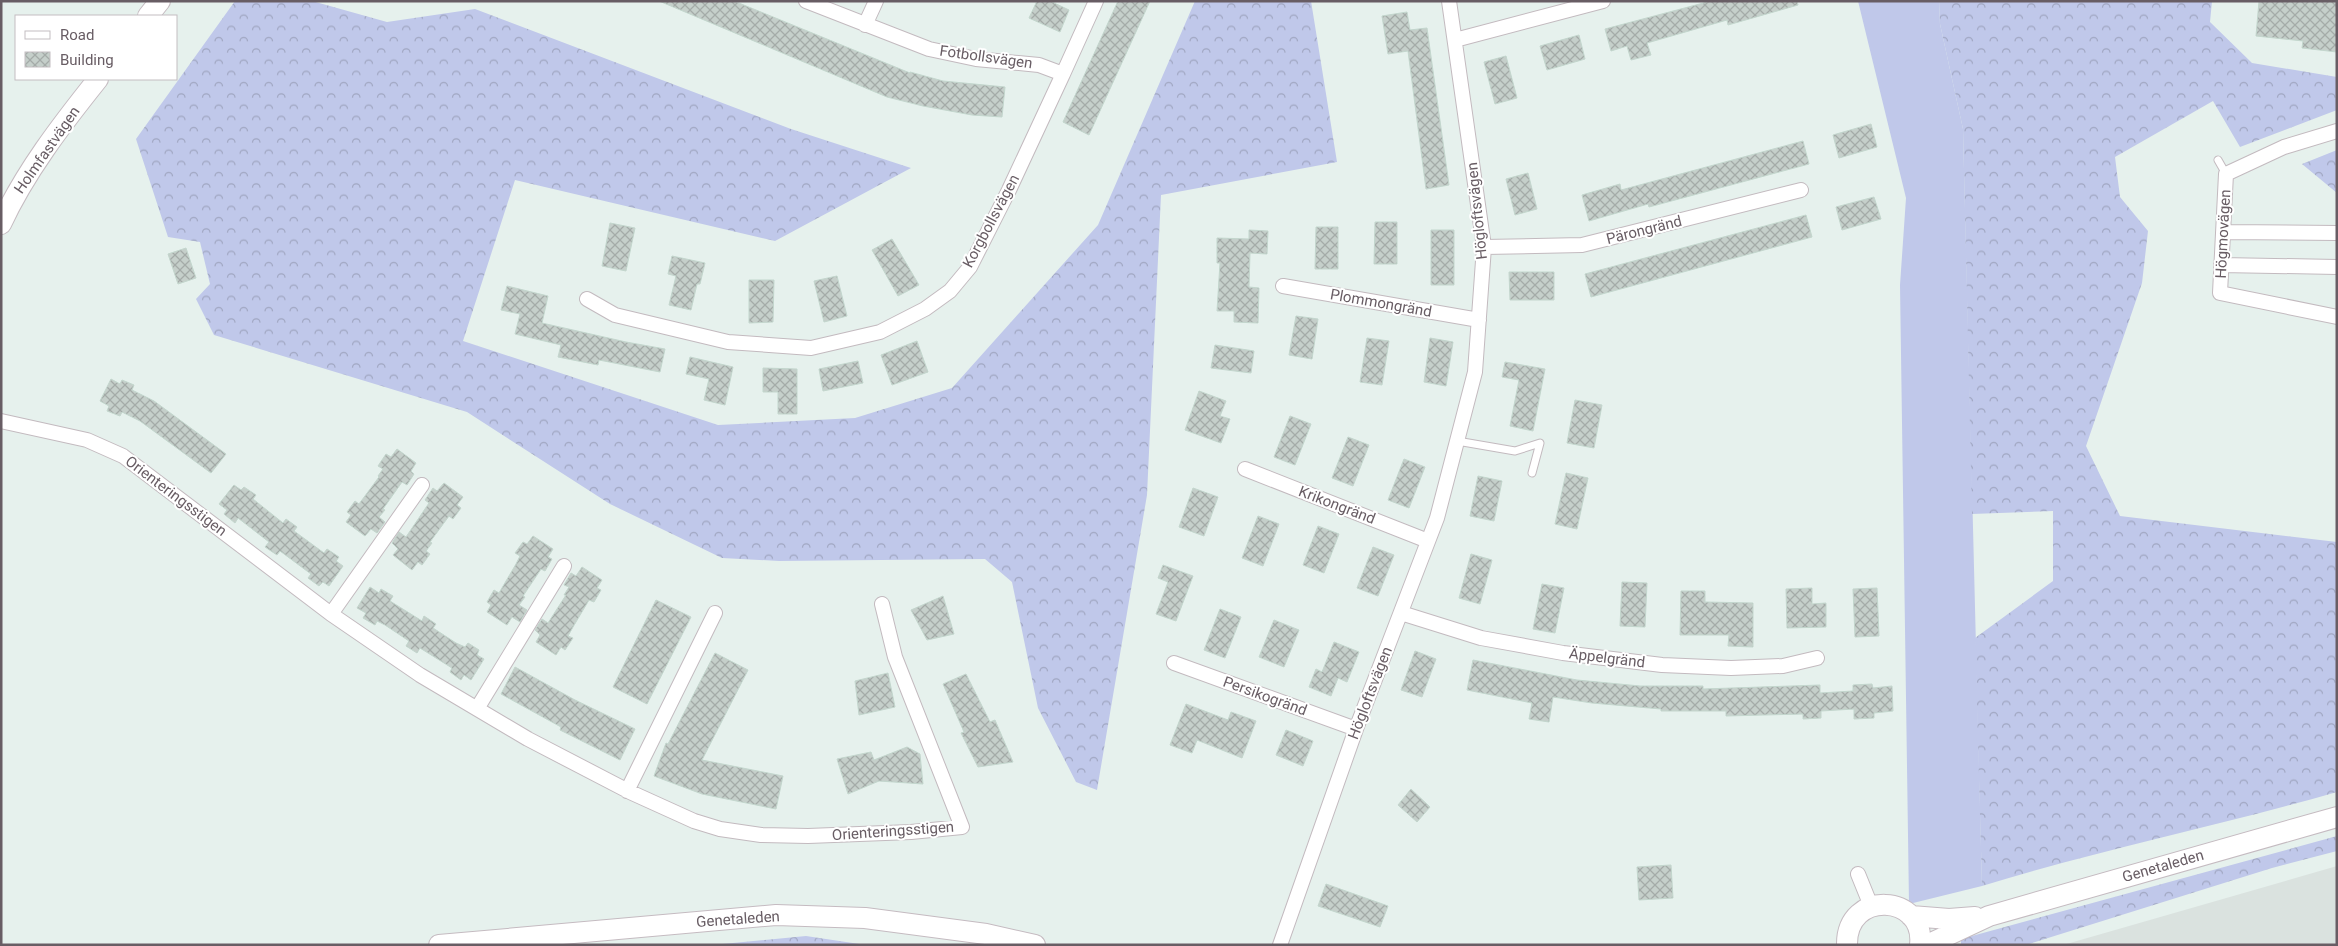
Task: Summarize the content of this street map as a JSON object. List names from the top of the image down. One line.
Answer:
{"streets":{"main road":["Holmfastvägen","Genetaleden"],"street":["Fotbollsvägen","Högloftsvägen","Korgbollsvägen","Pärongränd","Högmovägen","Plommongränd","Orienteringsstigen","Krikongränd","Äppelgränd","Persikogränd"]},"crossings":[["Fotbollsvägen","Korgbollsvägen"],["Högloftsvägen","Pärongränd"],["Högloftsvägen","Plommongränd"],["Högloftsvägen","Krikongränd"],["Högloftsvägen","Äppelgränd"],["Högloftsvägen","Persikogränd"]],"legend":["Road","Building"]}
